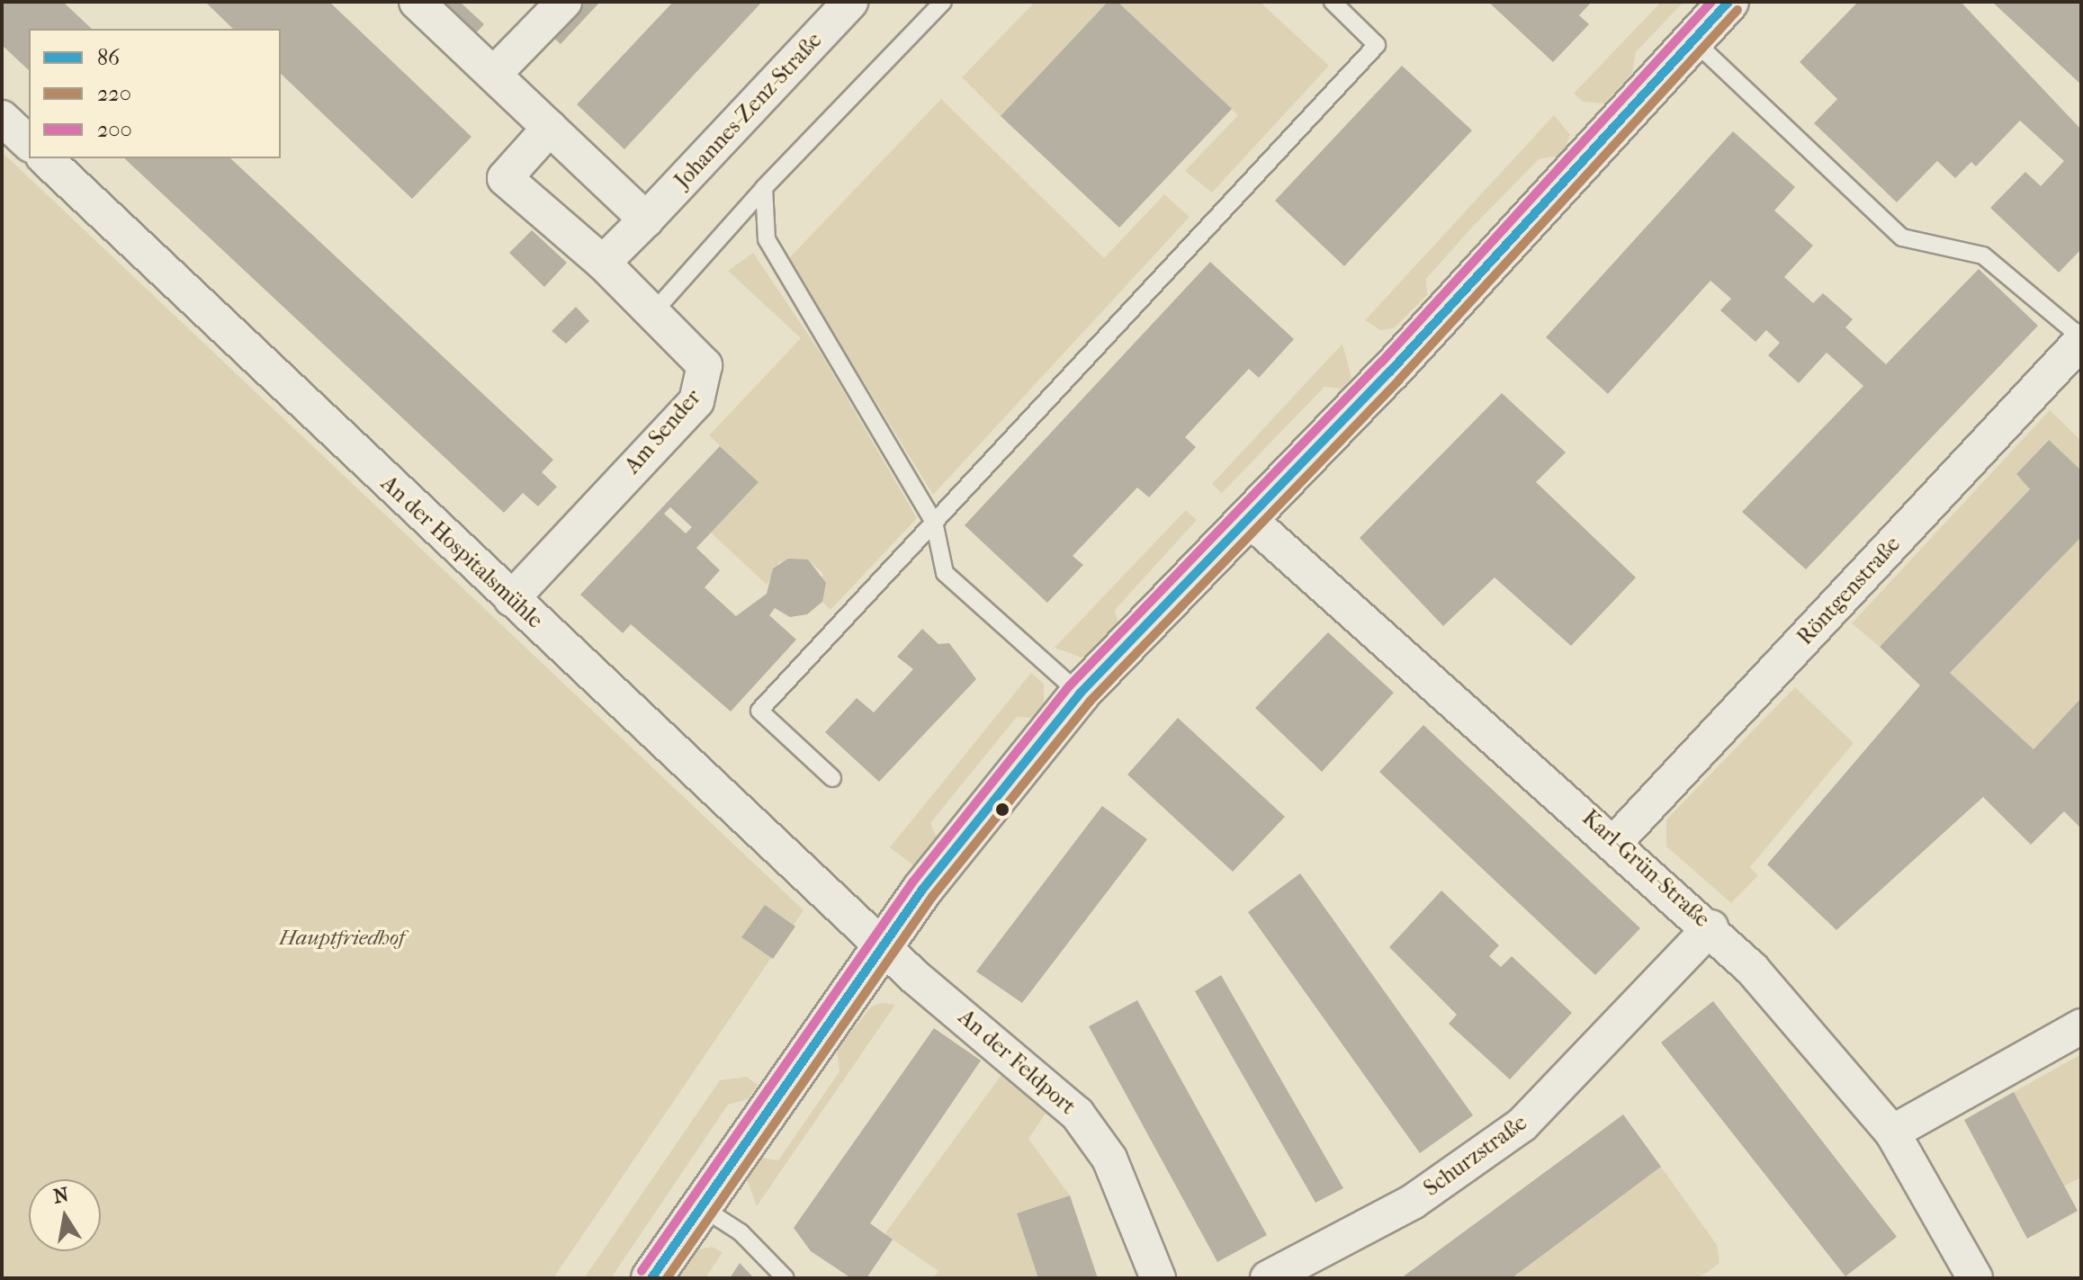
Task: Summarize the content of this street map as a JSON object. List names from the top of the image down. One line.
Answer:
{"streets":{"street":["Johannes-Zenz-Straße","Am Sender","An der Hospitalsmühle","Röntgenstraße","Karl-Grün-Straße","An der Feldport","Schurzstraße"]},"crossings":[["Am Sender","An der Hospitalsmühle"],["An der Hospitalsmühle","An der Feldport"],["Röntgenstraße","Karl-Grün-Straße"],["Karl-Grün-Straße","Schurzstraße"]],"parks":["Hauptfriedhof"],"lines":["transit line 86","transit line 200","transit line 220"],"legend":["86","220","200"],"north":"top"}
